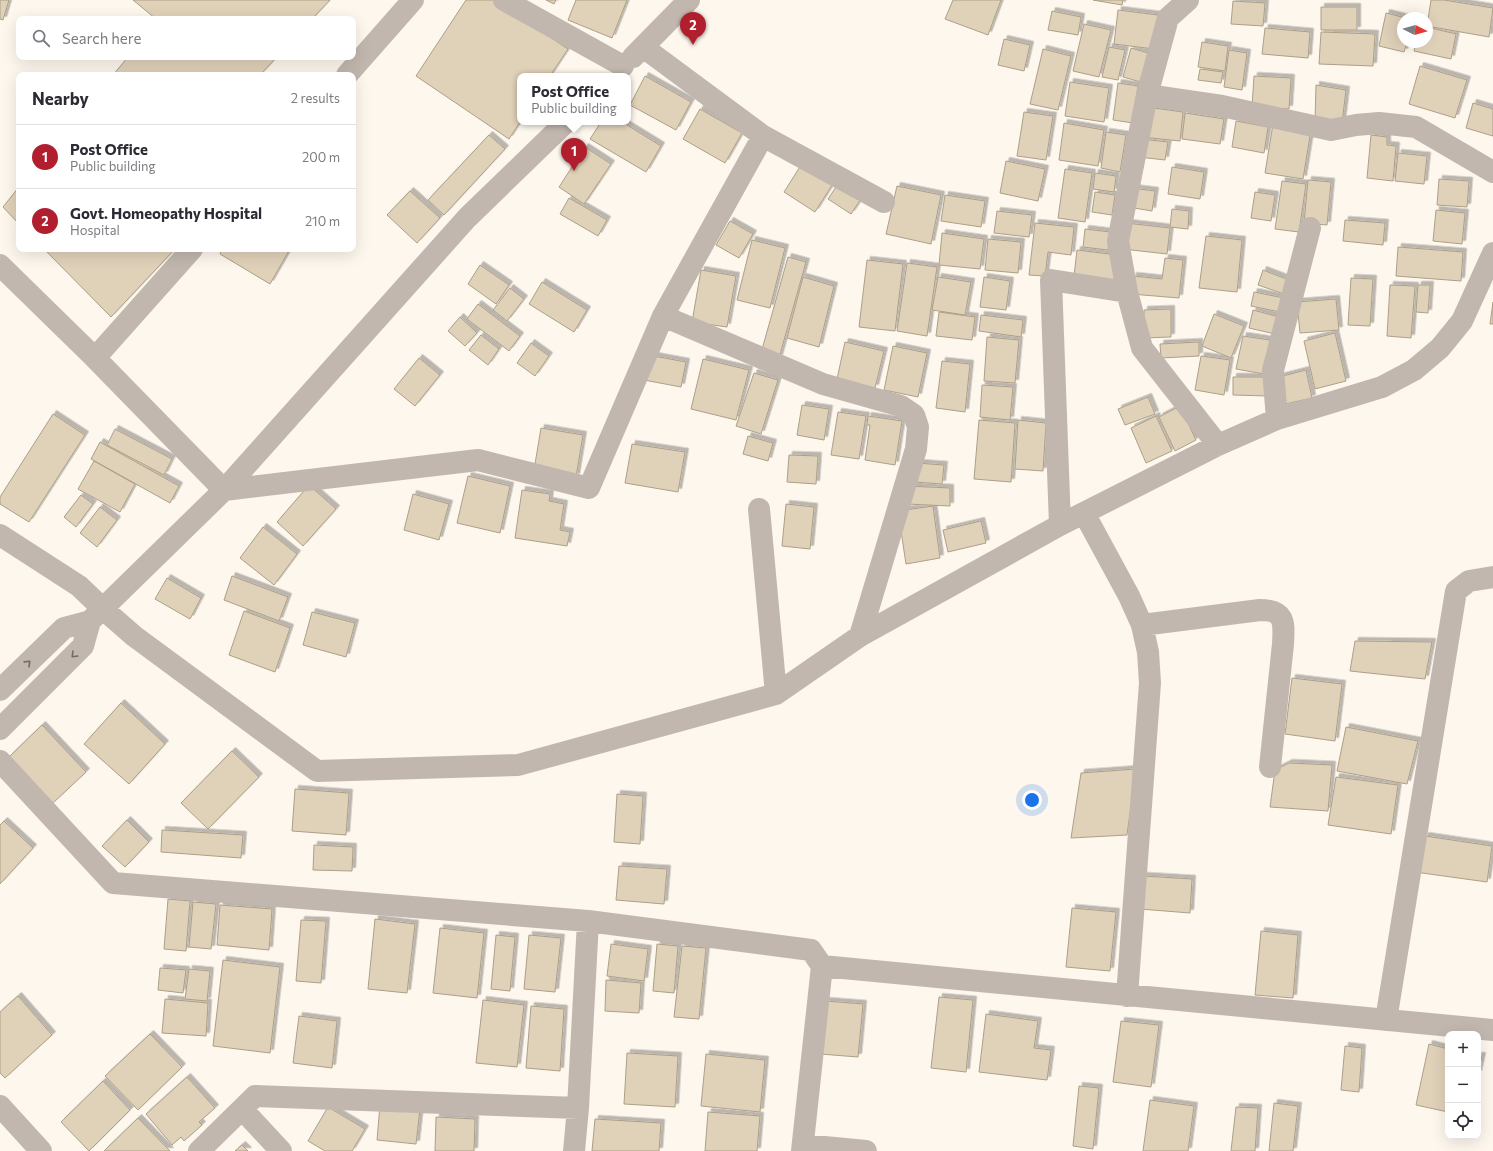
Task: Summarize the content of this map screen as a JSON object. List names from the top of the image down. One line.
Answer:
{"north":"right","page":{"pins":["2","1"],"search":"Search here","heading":["Nearby","2 results"],"popup":["Post Office","Public building"],"list":[{"mark":"1","name":"Post Office","note":"Public building","value":"200 m"},{"mark":"2","name":"Govt. Homeopathy Hospital","note":"Hospital","value":"210 m"}],"map_buttons":["+","−"]}}
